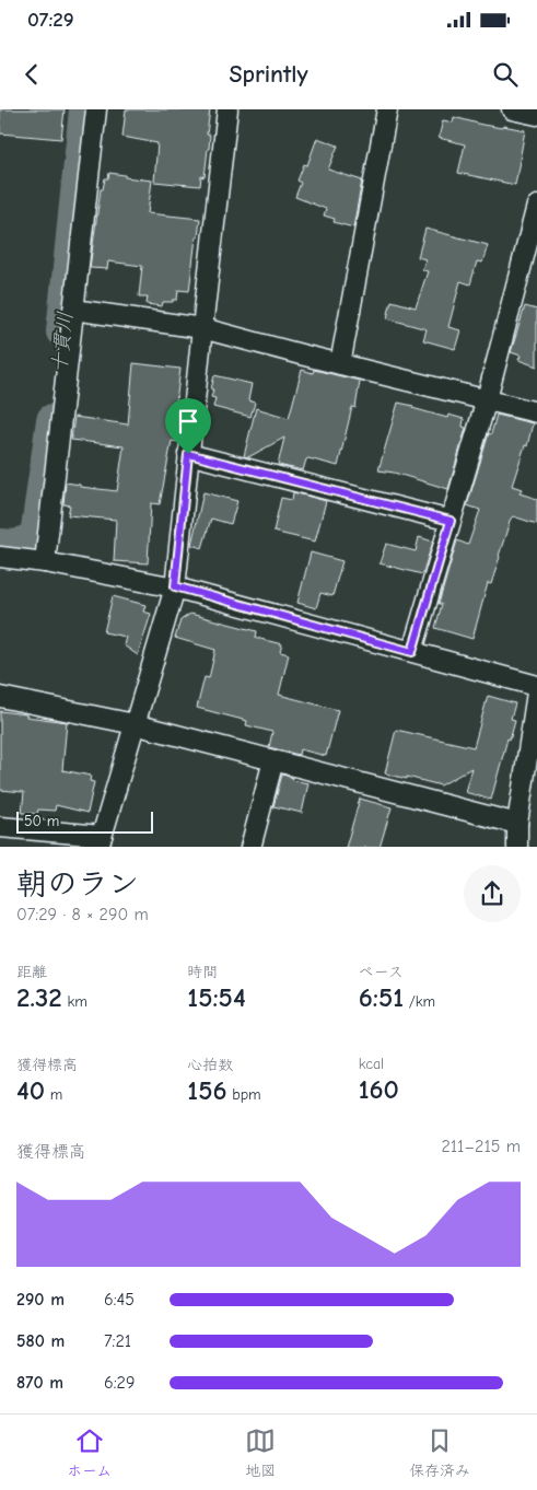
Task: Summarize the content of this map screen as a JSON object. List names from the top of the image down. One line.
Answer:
{"water":["十貫川"],"scale_bar":"50 m","page":{"status":"07:29","header":"Sprintly","scale":"50 m","heading":["朝のラン","07:29 · 8 × 290 m"],"stats":[["距離","2.32 km"],["時間","15:54"],["ペース","6:51 /km"],["獲得標高","40 m"],["心拍数","156 bpm"],["kcal","160"]],"chart":["獲得標高","211–215 m"],"list":[{"name":"290 m","note":"6:45"},{"name":"580 m","note":"7:21"},{"name":"870 m","note":"6:29"}],"tabs":["ホーム","地図","保存済み"]}}
